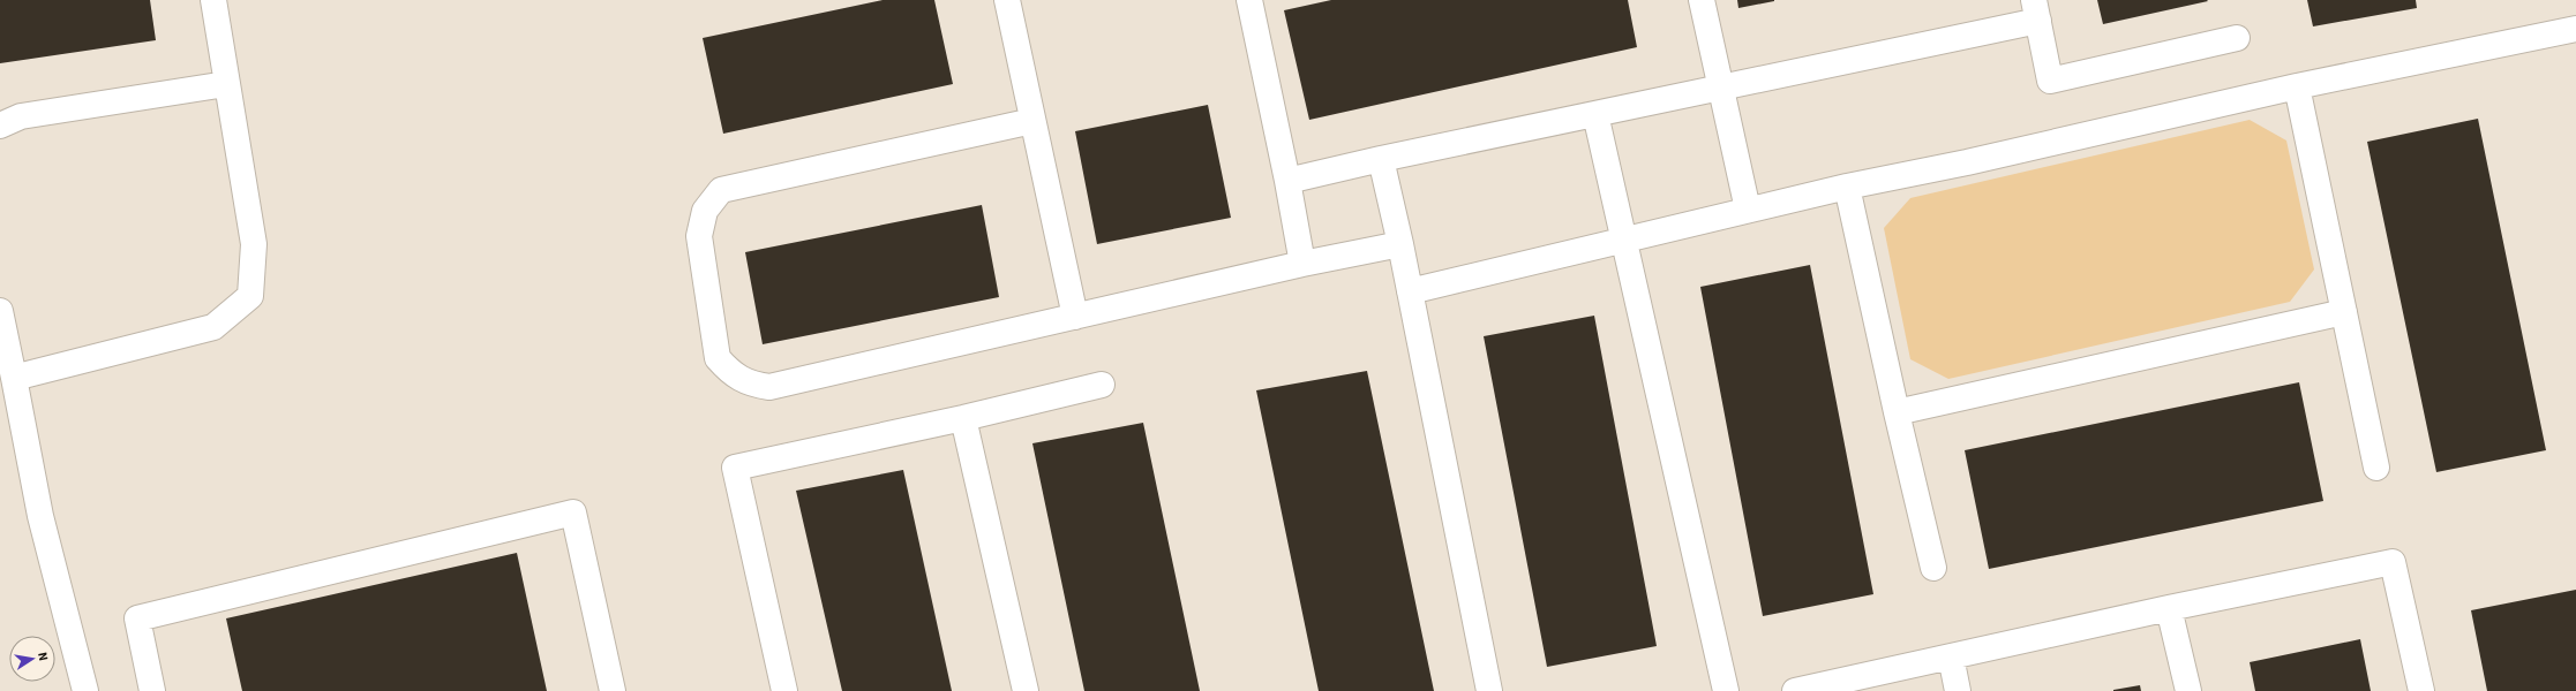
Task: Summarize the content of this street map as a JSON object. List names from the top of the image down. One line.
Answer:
{"north":"right"}
